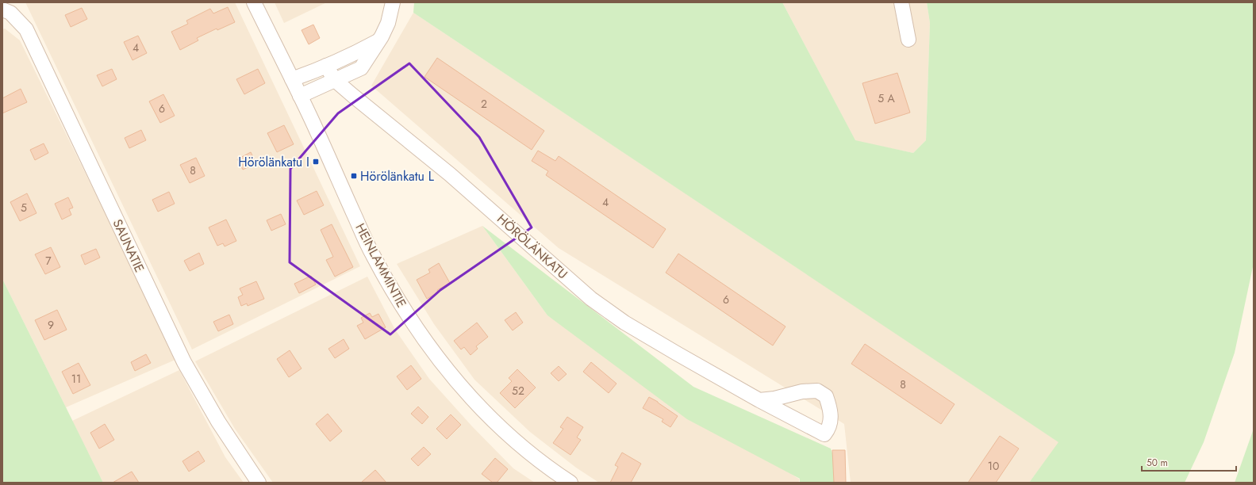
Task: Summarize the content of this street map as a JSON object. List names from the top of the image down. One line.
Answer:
{"streets":{"street":["SAUNATIE","HÖRÖLÄNKATU","HEINLAMMINTIE"]},"places":{"transit":["Hörölänkatu I","Hörölänkatu L"]},"house_numbers":["4","5 A","2","6","8","4","5","7","6","9","11","8","52","10"],"scale_bar":"50 m"}
